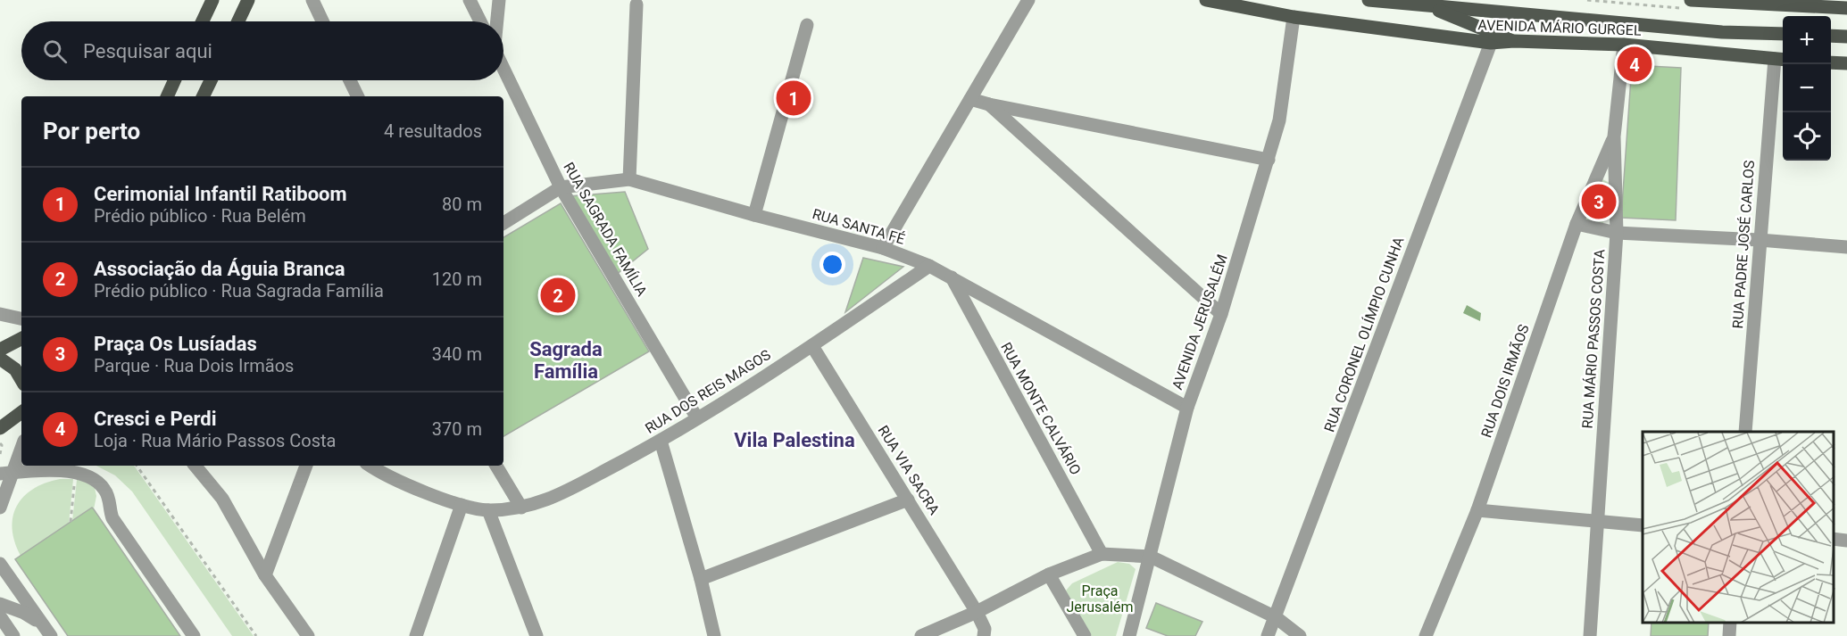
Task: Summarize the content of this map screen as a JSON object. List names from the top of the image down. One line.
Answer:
{"streets":{"main road":["AVENIDA MÁRIO GURGEL"],"street":["RUA SANTA FÉ","RUA SAGRADA FAMÍLIA","RUA PADRE JOSÉ CARLOS","AVENIDA JERUSALÉM","RUA CORONEL OLÍMPIO CUNHA","RUA MÁRIO PASSOS COSTA","RUA DOIS IRMÃOS","RUA DOS REIS MAGOS","RUA MONTE CALVÁRIO","RUA VIA SACRA"]},"crossings":[["AVENIDA MÁRIO GURGEL","RUA PADRE JOSÉ CARLOS"],["AVENIDA MÁRIO GURGEL","AVENIDA JERUSALÉM"],["AVENIDA MÁRIO GURGEL","RUA CORONEL OLÍMPIO CUNHA"],["AVENIDA MÁRIO GURGEL","RUA MÁRIO PASSOS COSTA"],["RUA SANTA FÉ","RUA SAGRADA FAMÍLIA"],["RUA SANTA FÉ","AVENIDA JERUSALÉM"],["RUA SANTA FÉ","RUA DOS REIS MAGOS"],["RUA SANTA FÉ","RUA MONTE CALVÁRIO"],["RUA SAGRADA FAMÍLIA","RUA DOS REIS MAGOS"],["RUA MÁRIO PASSOS COSTA","RUA DOIS IRMÃOS"],["RUA DOS REIS MAGOS","RUA VIA SACRA"]],"districts":["Sagrada Família","Vila Palestina"],"parks":["Praça Jerusalém"],"page":{"map_buttons":["+","−"],"search":"Pesquisar aqui","pins":["4","1","3","2"],"heading":["Por perto","4 resultados"],"list":[{"mark":"1","name":"Cerimonial Infantil Ratiboom","note":"Prédio público · Rua Belém","value":"80 m"},{"mark":"2","name":"Associação da Águia Branca","note":"Prédio público · Rua Sagrada Família","value":"120 m"},{"mark":"3","name":"Praça Os Lusíadas","note":"Parque · Rua Dois Irmãos","value":"340 m"},{"mark":"4","name":"Cresci e Perdi","note":"Loja · Rua Mário Passos Costa","value":"370 m"}]}}
